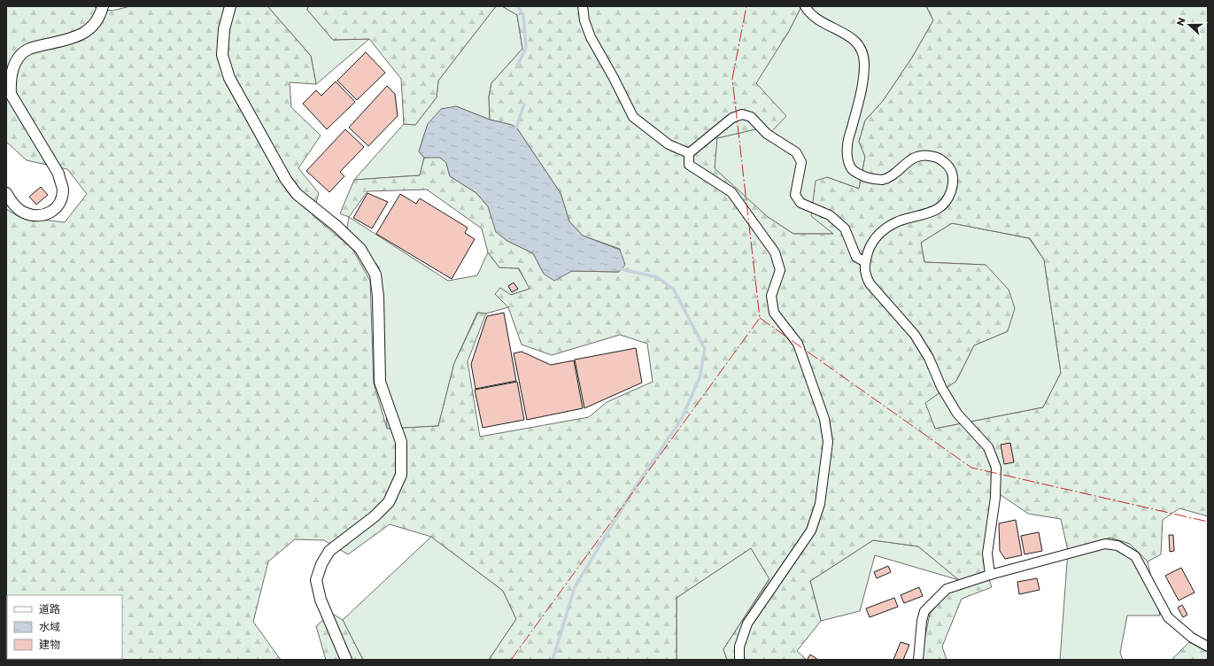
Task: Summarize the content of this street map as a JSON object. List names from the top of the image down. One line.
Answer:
{"legend":["道路","水域","建物"],"north":"left"}
